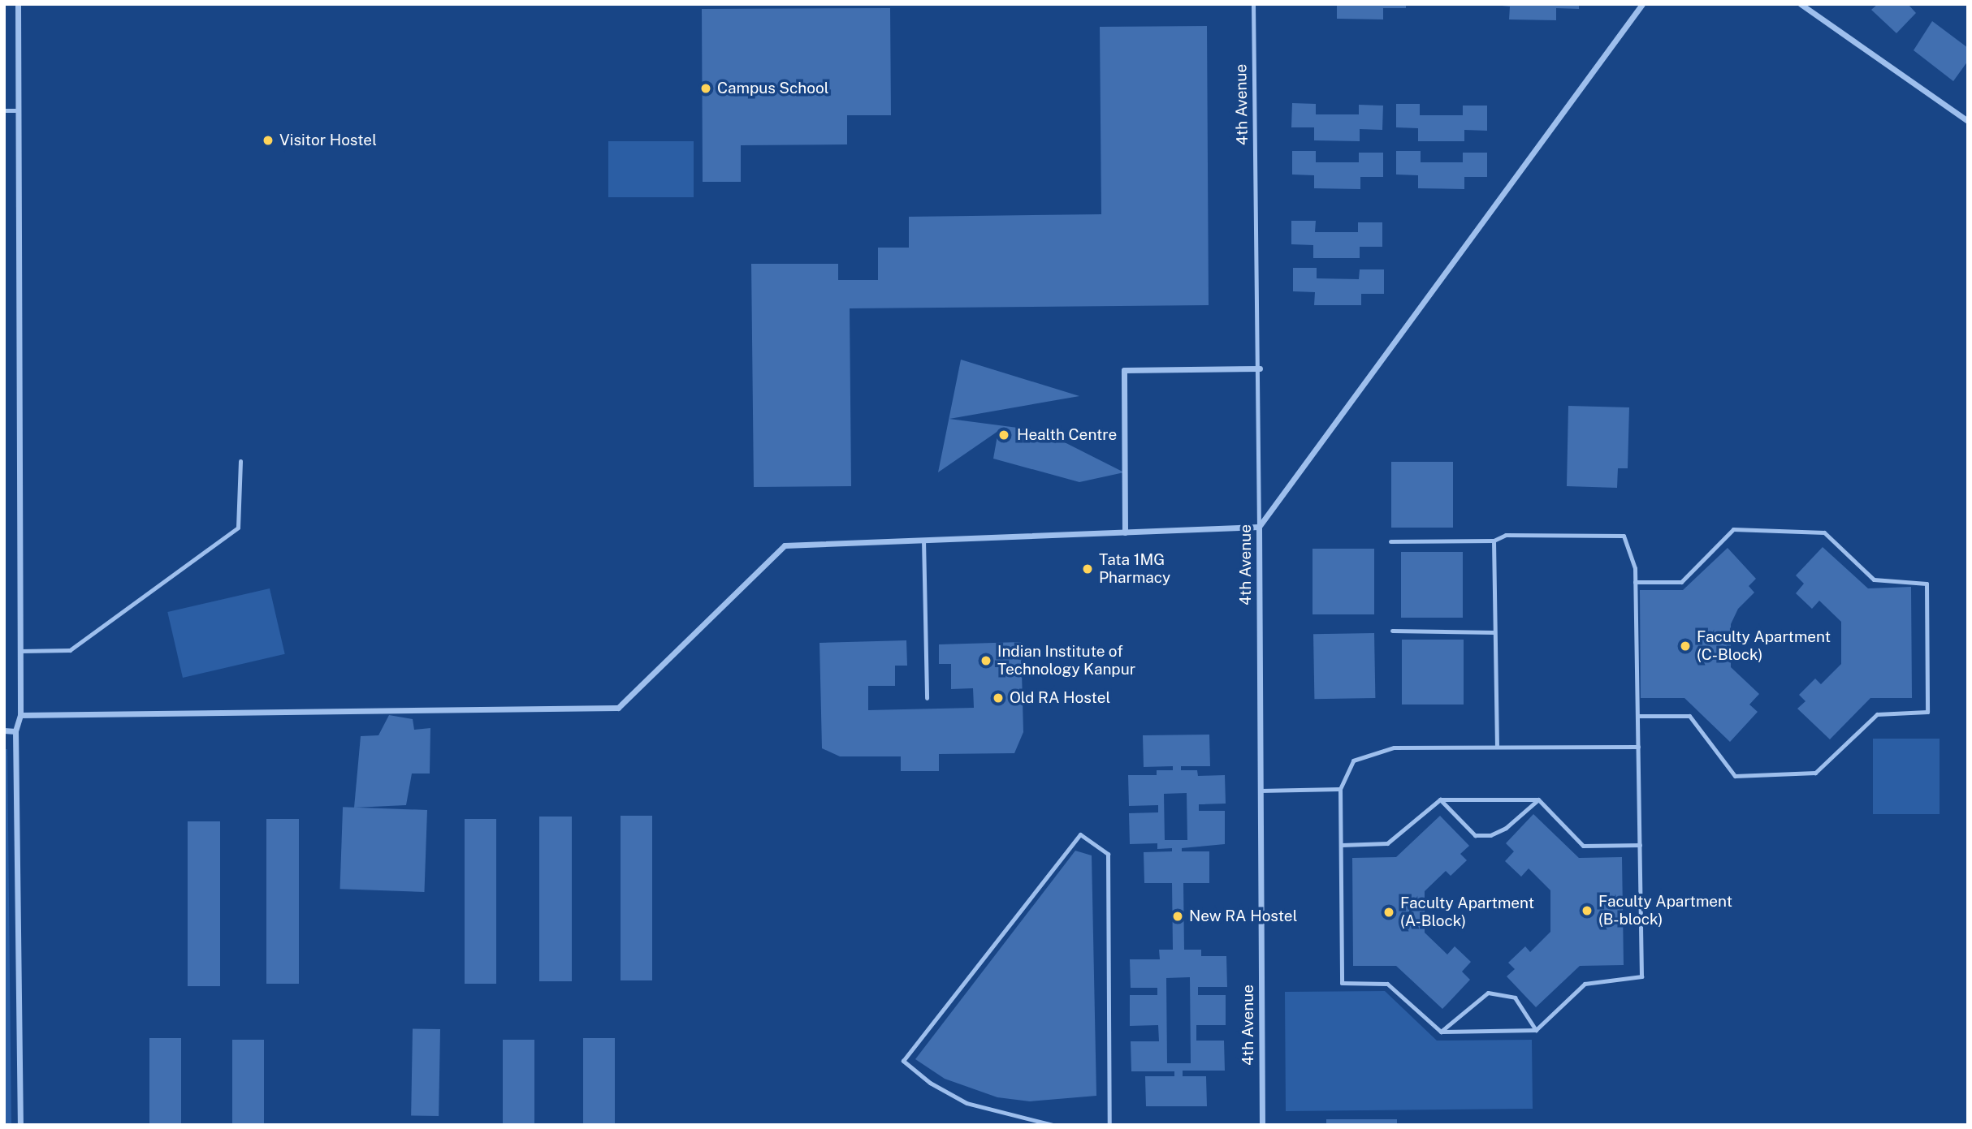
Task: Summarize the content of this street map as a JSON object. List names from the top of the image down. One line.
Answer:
{"streets":{"street":["4th Avenue"]},"places":["Campus School","Visitor Hostel","Health Centre","Tata 1MG Pharmacy","Faculty Apartment (C-Block)","Indian Institute of Technology Kanpur","Old RA Hostel","Faculty Apartment (B-block)","Faculty Apartment (A-Block)","New RA Hostel"]}
